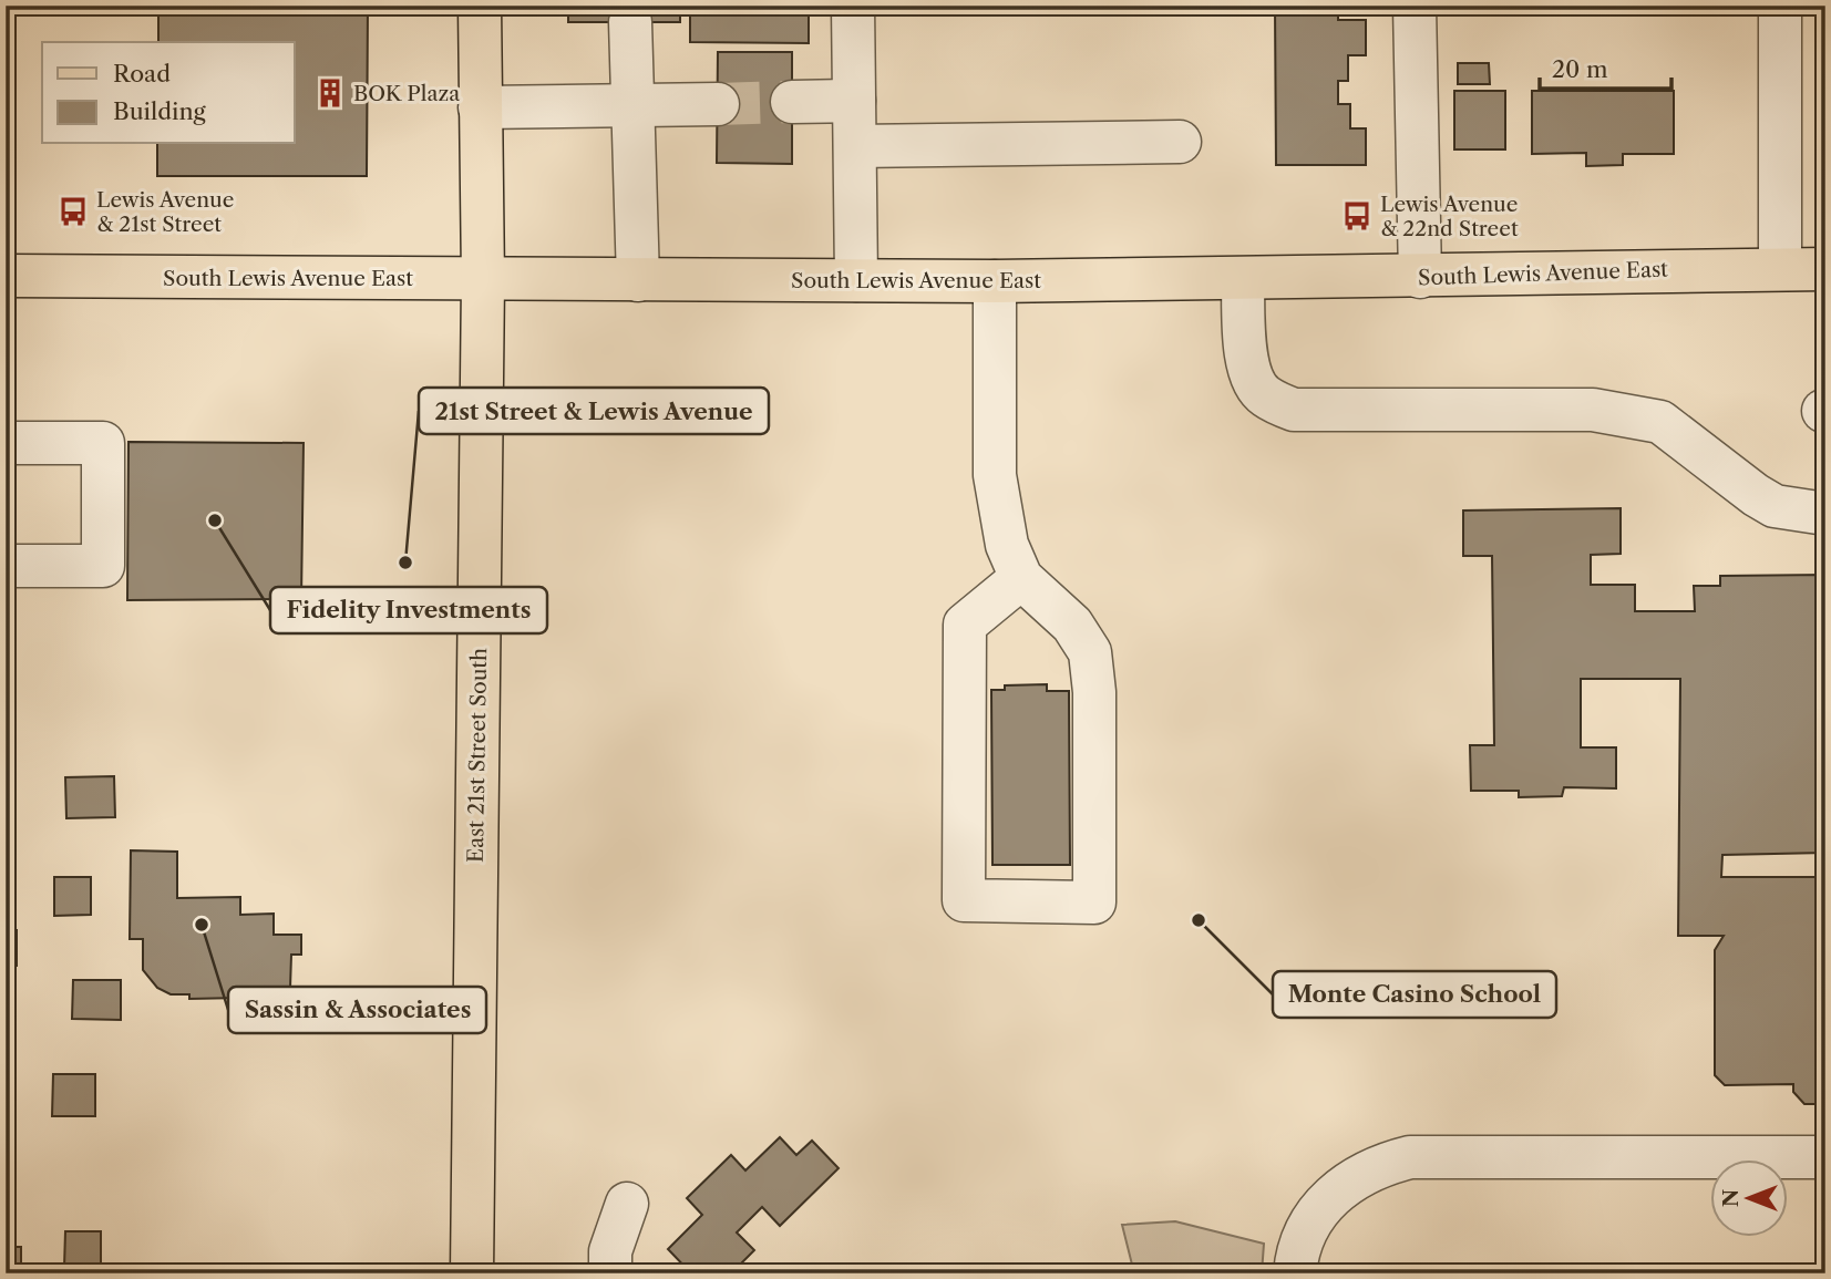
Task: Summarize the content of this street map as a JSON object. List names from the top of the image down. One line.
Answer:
{"streets":{"main road":["South Lewis Avenue East","East 21st Street South"]},"crossings":[["South Lewis Avenue East","East 21st Street South"]],"places":{"building":["BOK Plaza"],"bus stop":["Lewis Avenue & 21st Street","Lewis Avenue & 22nd Street"],"other":["Fidelity Investments","21st Street & Lewis Avenue","Monte Casino School","Sassin & Associates"]},"legend":["Road","Building"],"scale_bar":"20 m","north":"left"}
